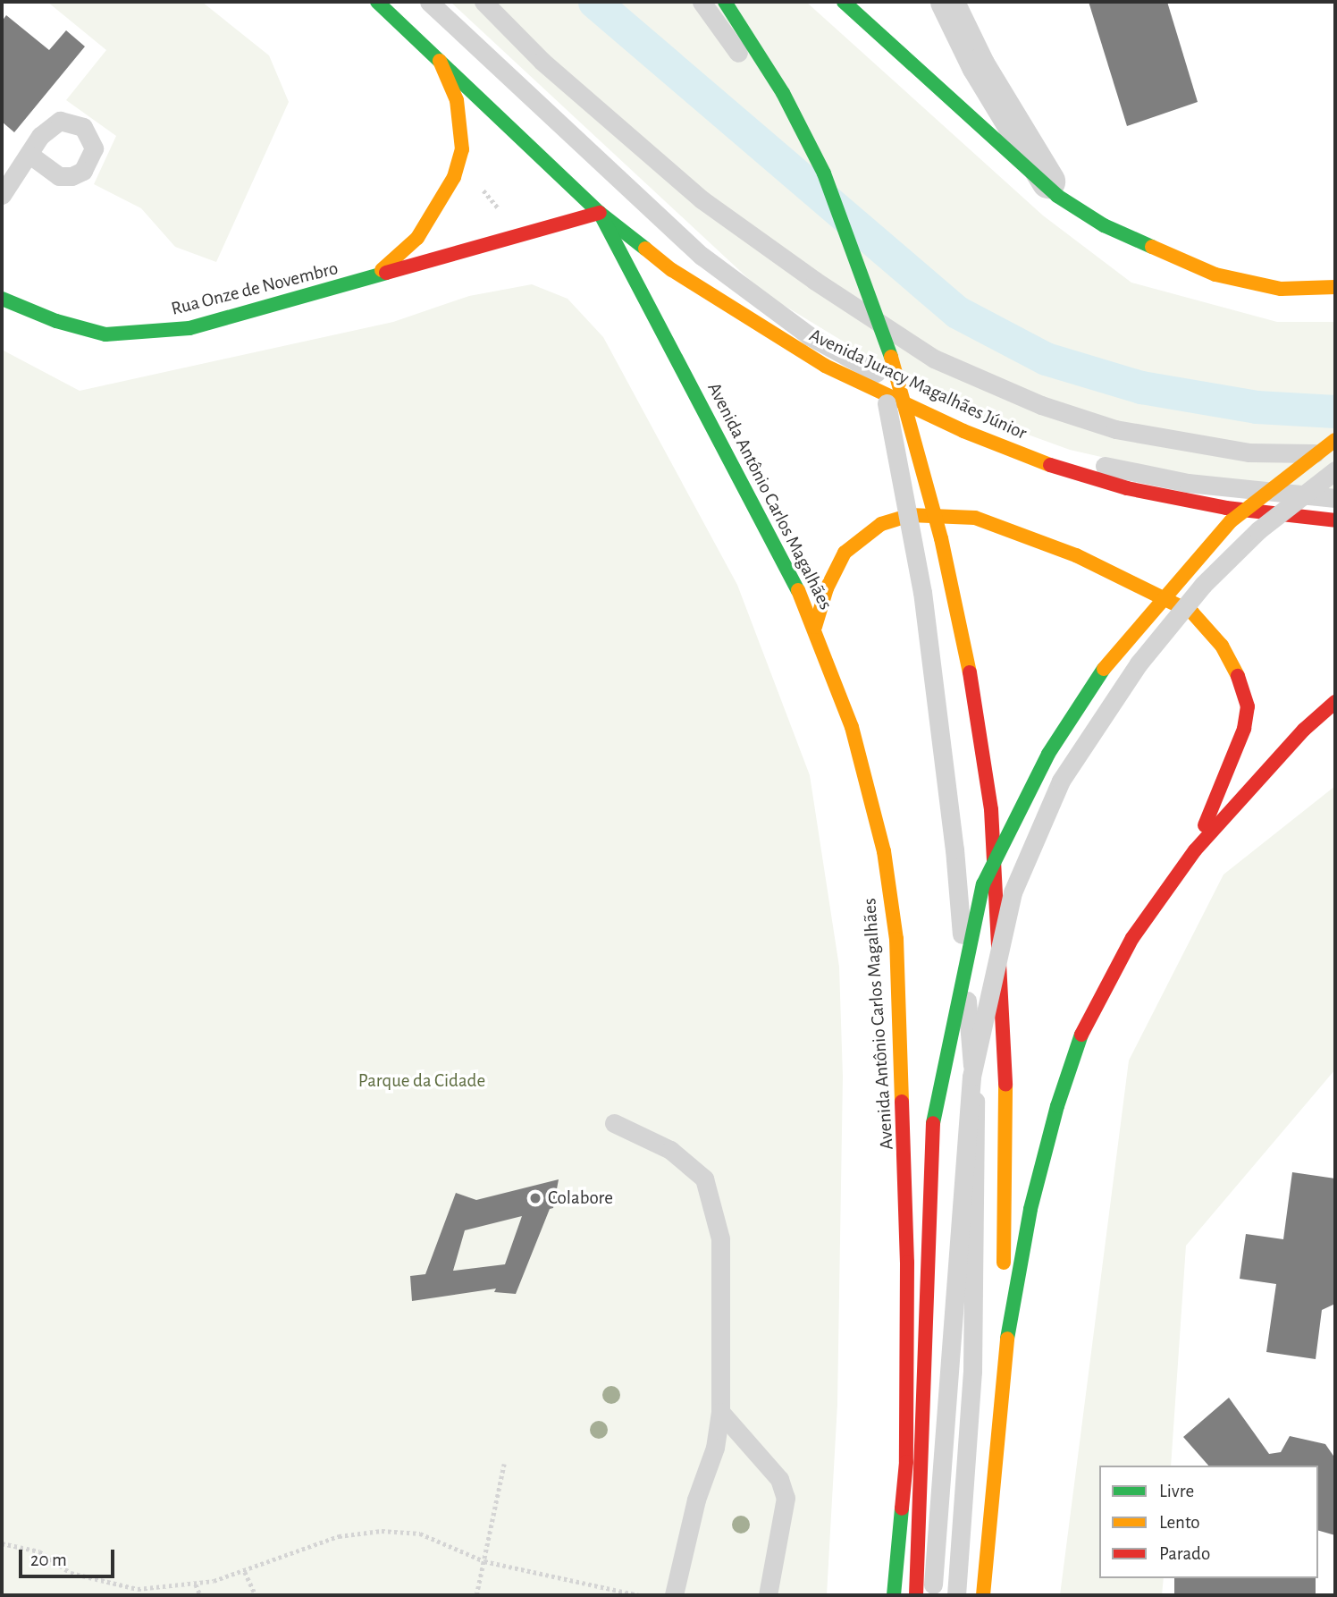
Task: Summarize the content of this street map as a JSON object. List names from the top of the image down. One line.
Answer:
{"streets":{"main road":["Rua Onze de Novembro","Avenida Juracy Magalhães Júnior","Avenida Antônio Carlos Magalhães"]},"crossings":[["Rua Onze de Novembro","Avenida Juracy Magalhães Júnior"],["Rua Onze de Novembro","Avenida Antônio Carlos Magalhães"],["Avenida Juracy Magalhães Júnior","Avenida Antônio Carlos Magalhães"]],"parks":["Parque da Cidade"],"places":["Colabore"],"legend":["Livre","Lento","Parado"],"scale_bar":"20 m"}
